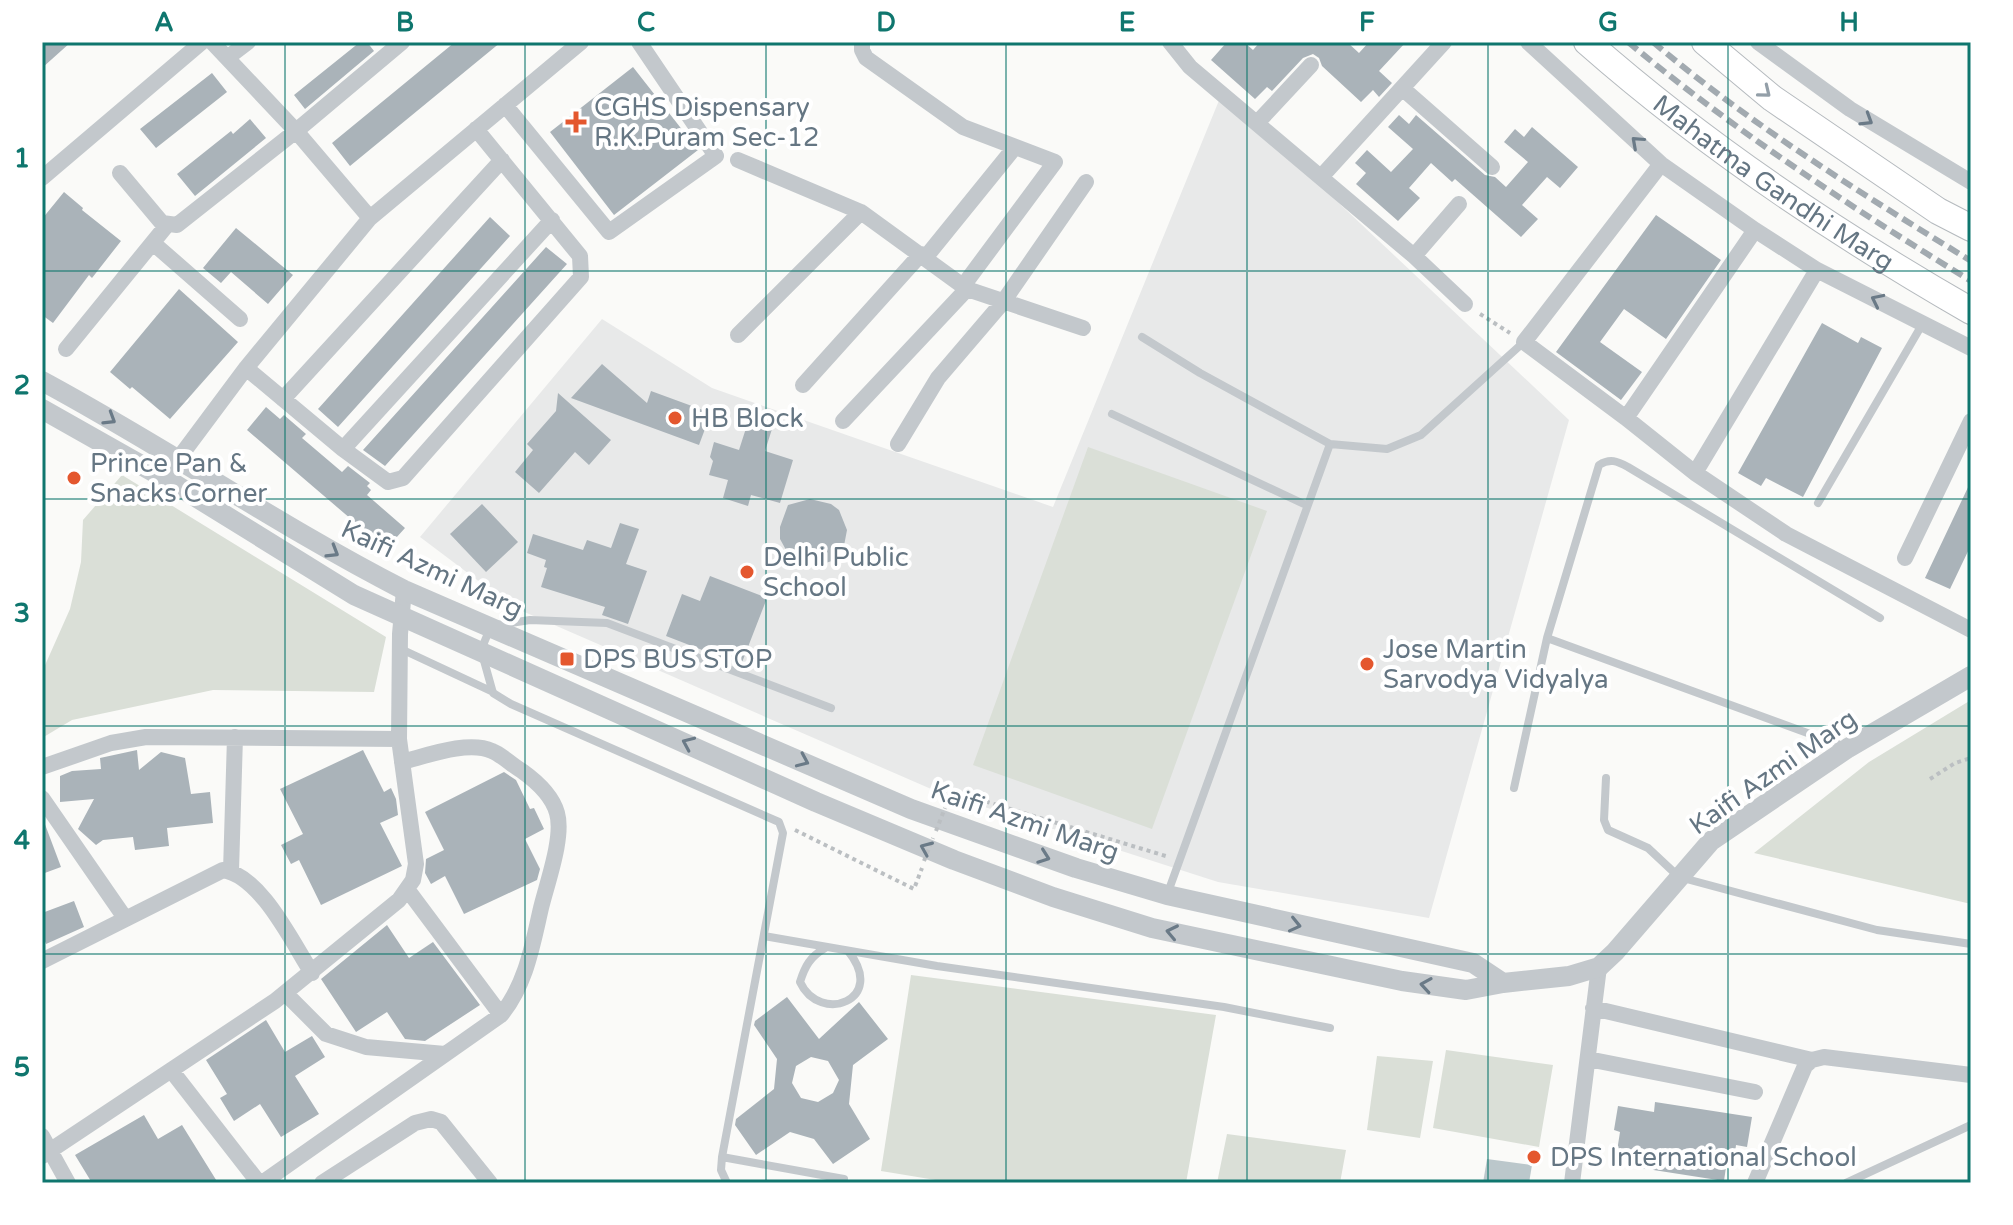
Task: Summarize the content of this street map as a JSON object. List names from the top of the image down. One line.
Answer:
{"streets":{"main road":["Mahatma Gandhi Marg"],"street":["Kaifi Azmi Marg"]},"places":{"health":["CGHS Dispensary R.K.Puram Sec-12"],"other":["HB Block","Prince Pan & Snacks Corner","Delhi Public School","Jose Martin Sarvodya Vidyalya","DPS International School"],"transit":["DPS BUS STOP"]},"grid":{"columns":["A","B","C","D","E","F","G","H"],"rows":["1","2","3","4","5"]}}
